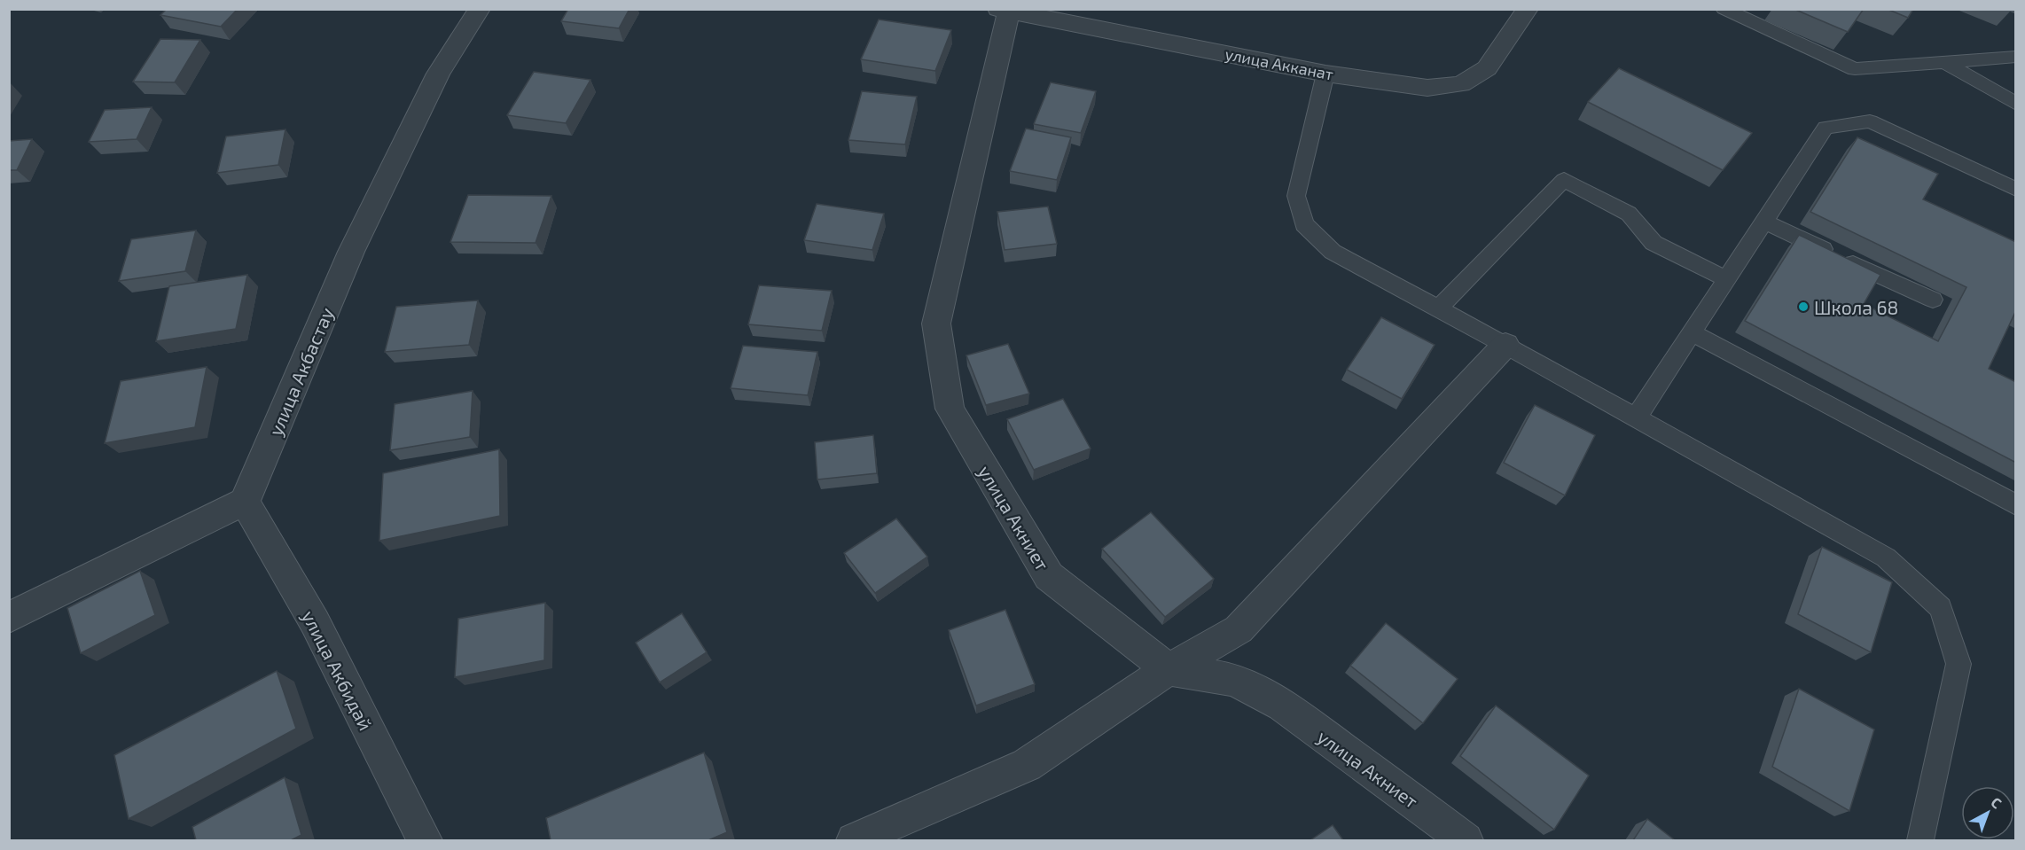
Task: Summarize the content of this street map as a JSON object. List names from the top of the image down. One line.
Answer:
{"streets":{"street":["улица Акканат","улица Акбастау","улица Акниет","улица Акбидай"]},"crossings":[["улица Акканат","улица Акниет"],["улица Акбастау","улица Акбидай"]],"places":["Школа 68"],"north":"top right"}
